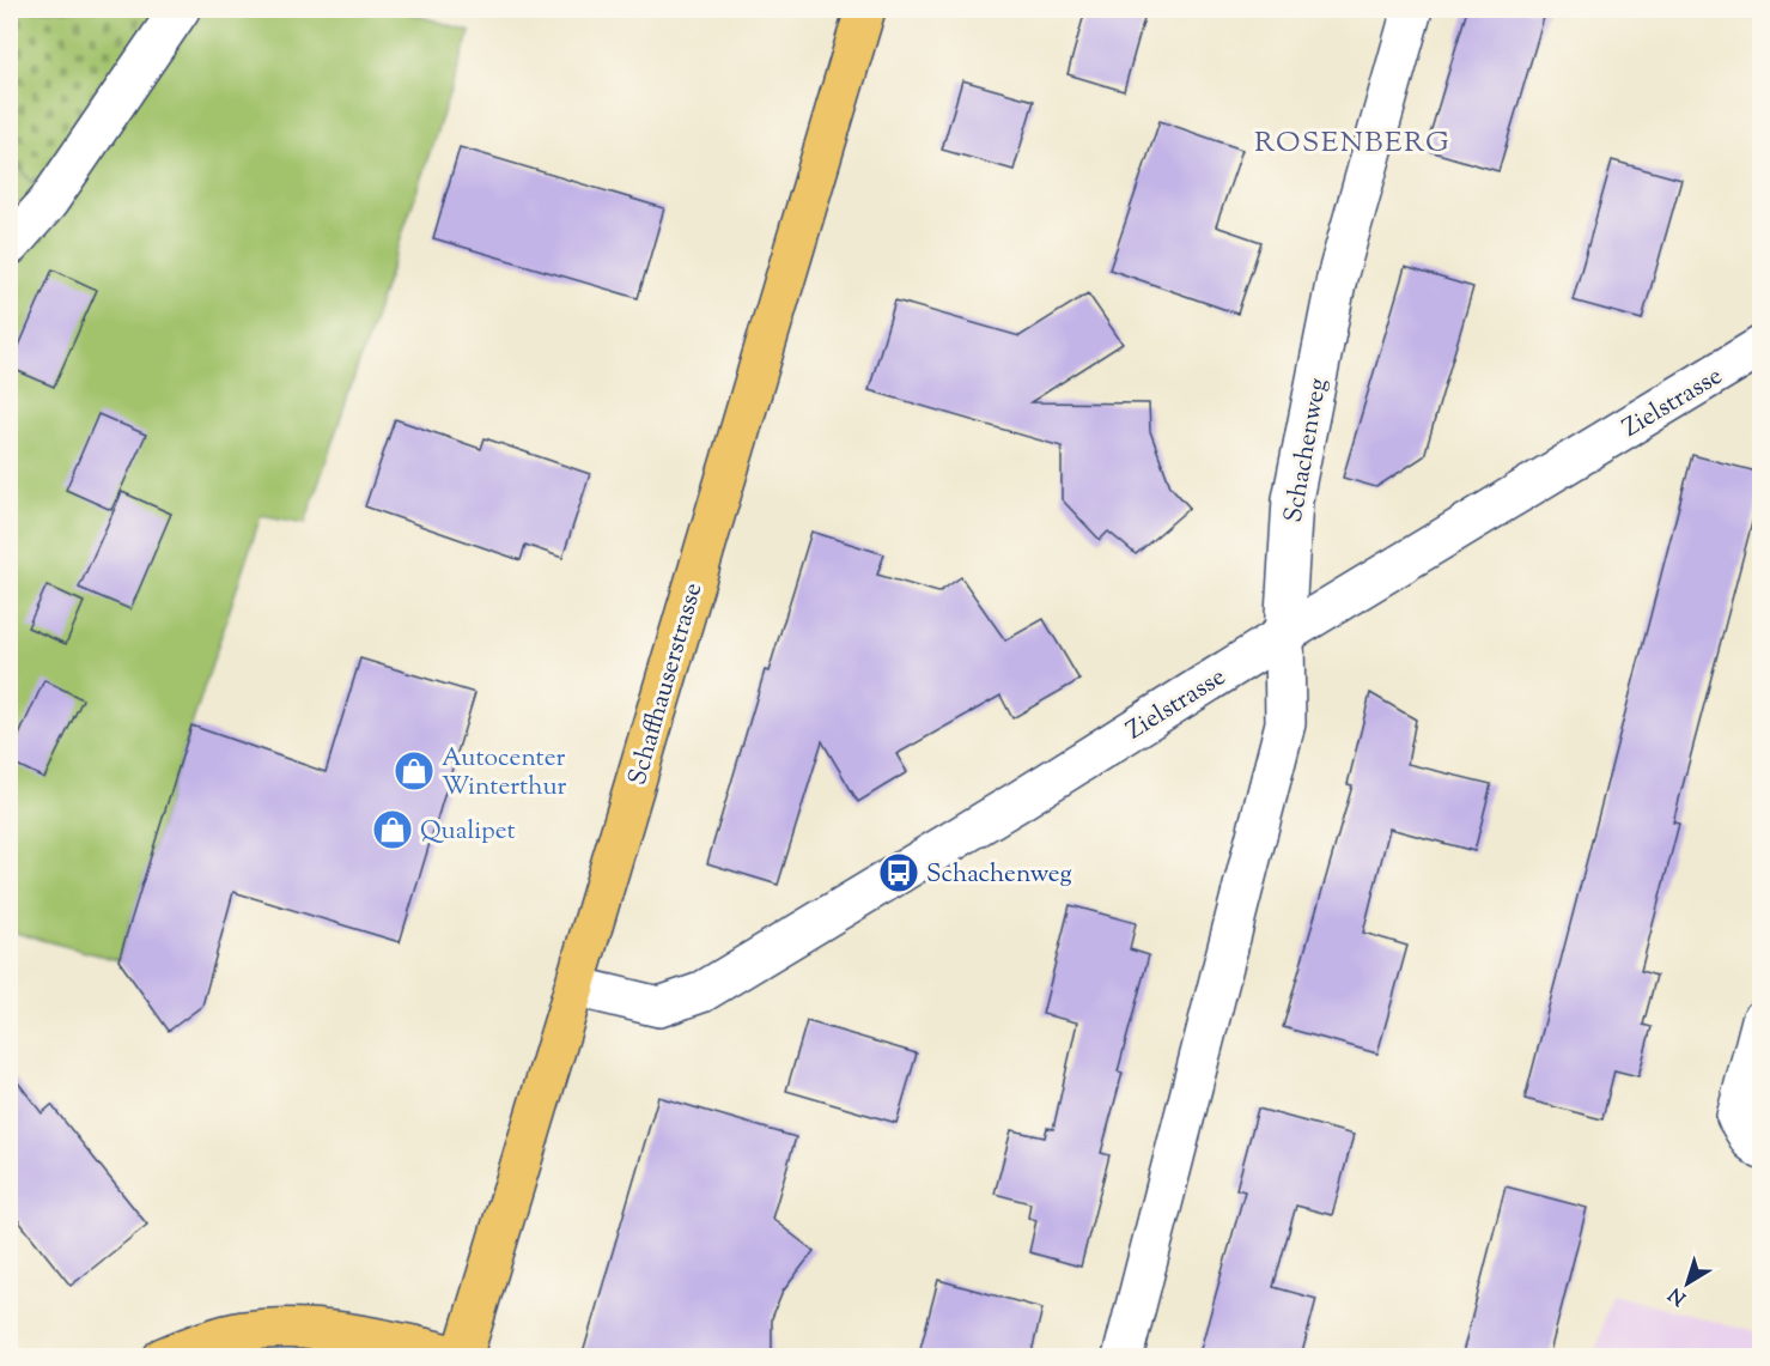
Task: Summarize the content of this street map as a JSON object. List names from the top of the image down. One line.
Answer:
{"streets":{"main road":["Schaffhauserstrasse"],"street":["Zielstrasse","Schachenweg"]},"crossings":[["Zielstrasse","Schachenweg"],["Zielstrasse","Schaffhauserstrasse"]],"districts":["ROSENBERG"],"places":{"shop":["Autocenter Winterthur","Qualipet"],"bus stop":["Schachenweg"]},"north":"bottom left"}
